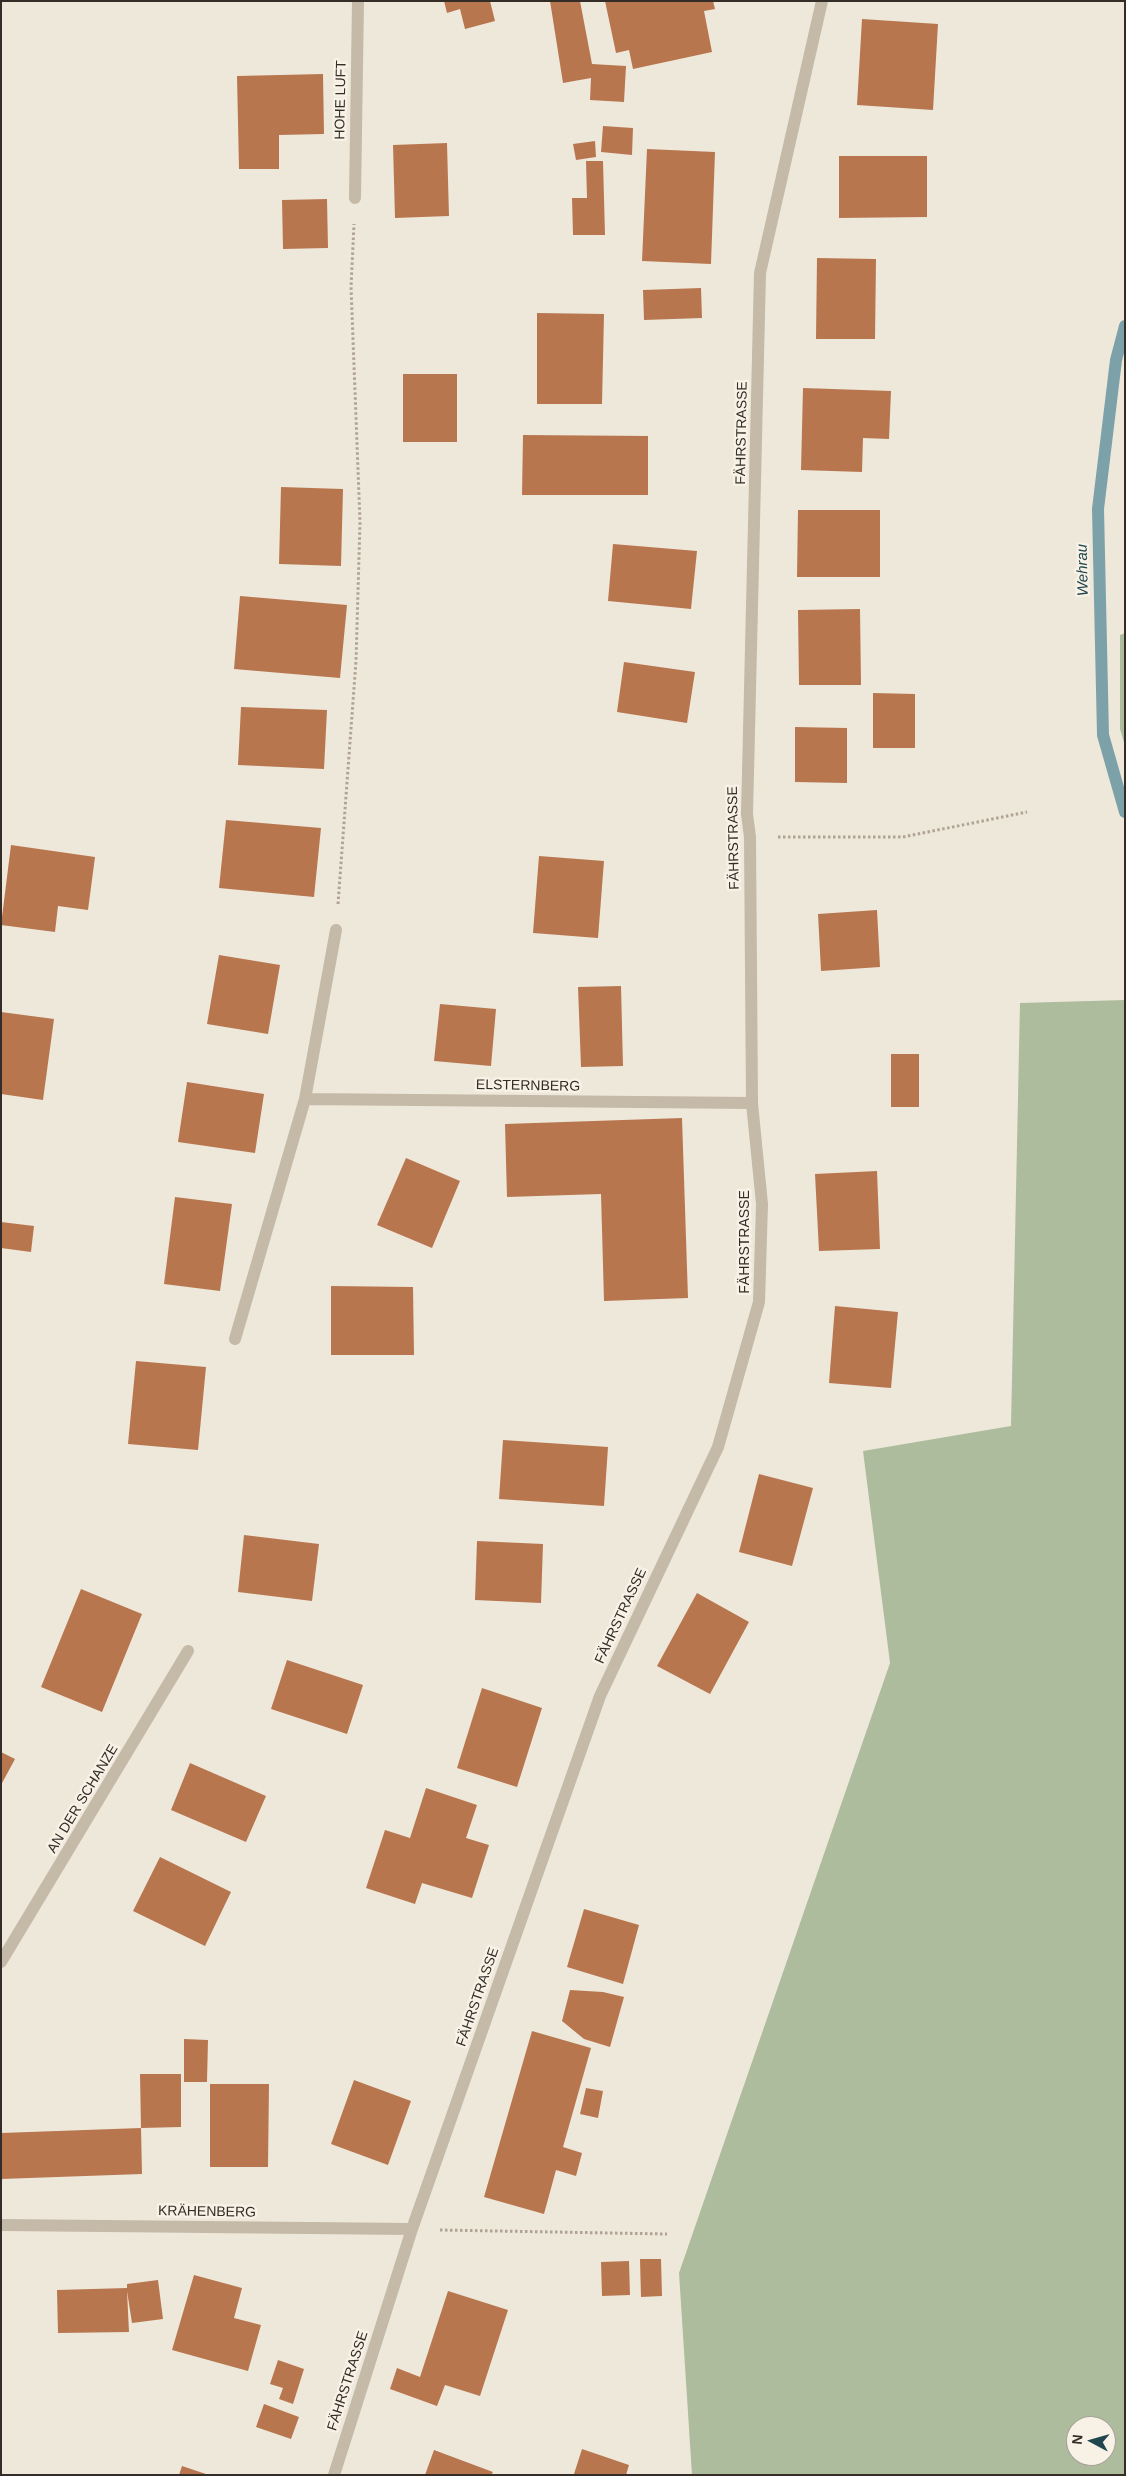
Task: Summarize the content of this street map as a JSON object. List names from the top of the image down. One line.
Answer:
{"streets":{"street":["HOHE LUFT","FÄHRSTRASSE","ELSTERNBERG","AN DER SCHANZE","KRÄHENBERG"]},"crossings":[["FÄHRSTRASSE","ELSTERNBERG"],["FÄHRSTRASSE","KRÄHENBERG"]],"water":["Wehrau"],"north":"left"}
